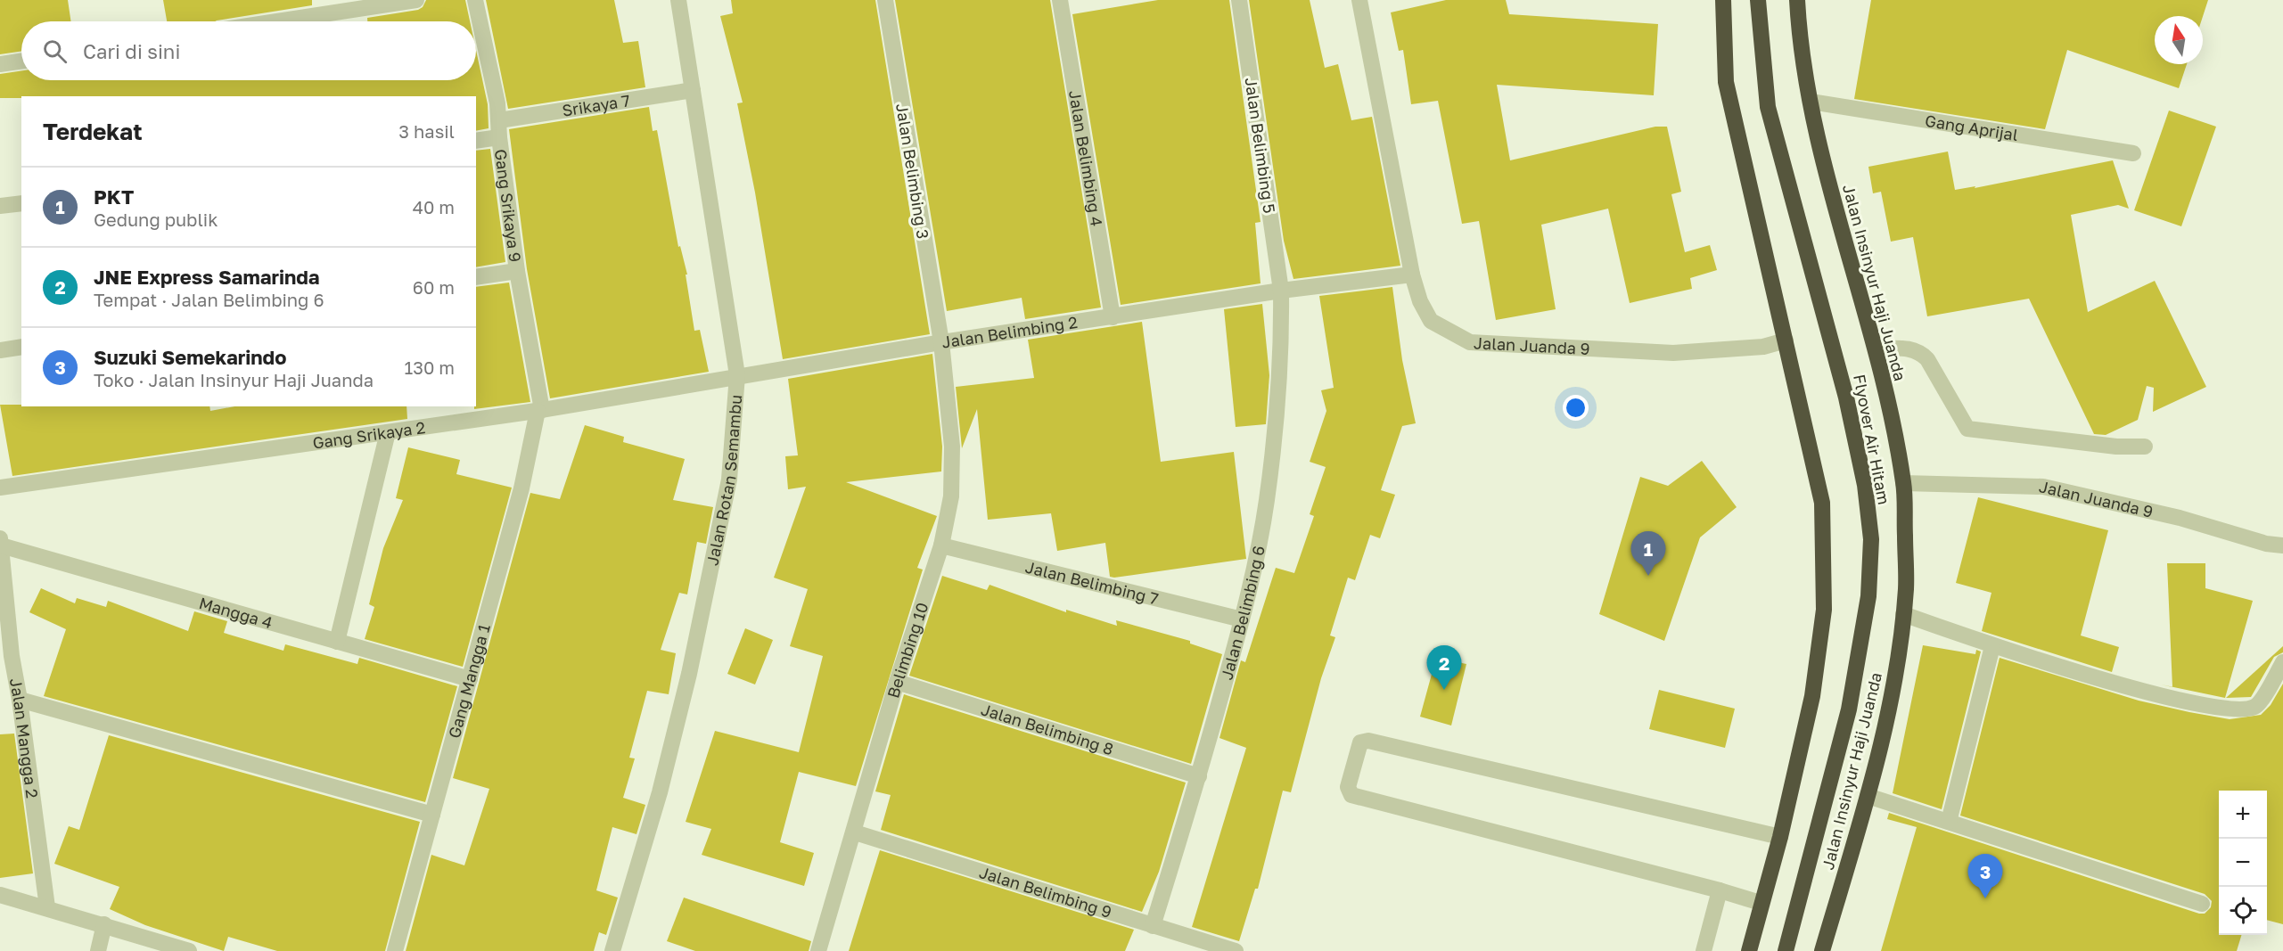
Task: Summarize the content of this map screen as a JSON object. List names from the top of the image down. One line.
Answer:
{"streets":{"highway":["Jalan Insinyur Haji Juanda","Flyover Air Hitam"],"street":["Srikaya 7","Gang Aprijal","Jalan Belimbing 5","Jalan Belimbing 4","Jalan Belimbing 3","Gang Srikaya 9","Jalan Belimbing 2","Jalan Juanda 9","Gang Srikaya 2","Jalan Rotan Semambu","Jalan Belimbing 7","Mangga 4","Jalan Belimbing 6","Belimbing 10","Gang Mangga 1","Jalan Belimbing 8","Jalan Mangga 2","Jalan Belimbing 9"]},"crossings":[["Srikaya 7","Gang Srikaya 9"],["Srikaya 7","Jalan Rotan Semambu"],["Gang Aprijal","Jalan Insinyur Haji Juanda"],["Jalan Belimbing 5","Jalan Belimbing 2"],["Jalan Belimbing 5","Jalan Belimbing 6"],["Jalan Belimbing 4","Jalan Belimbing 2"],["Jalan Belimbing 3","Jalan Belimbing 2"],["Jalan Belimbing 3","Belimbing 10"],["Gang Srikaya 9","Gang Srikaya 2"],["Gang Srikaya 9","Gang Mangga 1"],["Jalan Insinyur Haji Juanda","Jalan Juanda 9"],["Jalan Belimbing 2","Gang Srikaya 2"],["Jalan Belimbing 2","Jalan Rotan Semambu"],["Jalan Belimbing 2","Jalan Belimbing 6"],["Jalan Belimbing 2","Belimbing 10"],["Gang Srikaya 2","Jalan Rotan Semambu"],["Gang Srikaya 2","Gang Mangga 1"],["Jalan Belimbing 7","Jalan Belimbing 6"],["Jalan Belimbing 7","Belimbing 10"],["Mangga 4","Gang Mangga 1"],["Mangga 4","Jalan Mangga 2"],["Jalan Belimbing 6","Jalan Belimbing 8"],["Jalan Belimbing 6","Jalan Belimbing 9"],["Belimbing 10","Jalan Belimbing 8"],["Belimbing 10","Jalan Belimbing 9"]],"north":"top","page":{"search":"Cari di sini","heading":["Terdekat","3 hasil"],"list":[{"mark":"1","name":"PKT","note":"Gedung publik","value":"40 m"},{"mark":"2","name":"JNE Express Samarinda","note":"Tempat · Jalan Belimbing 6","value":"60 m"},{"mark":"3","name":"Suzuki Semekarindo","note":"Toko · Jalan Insinyur Haji Juanda","value":"130 m"}],"pins":["1","2","3"],"map_buttons":["+","−"]}}
